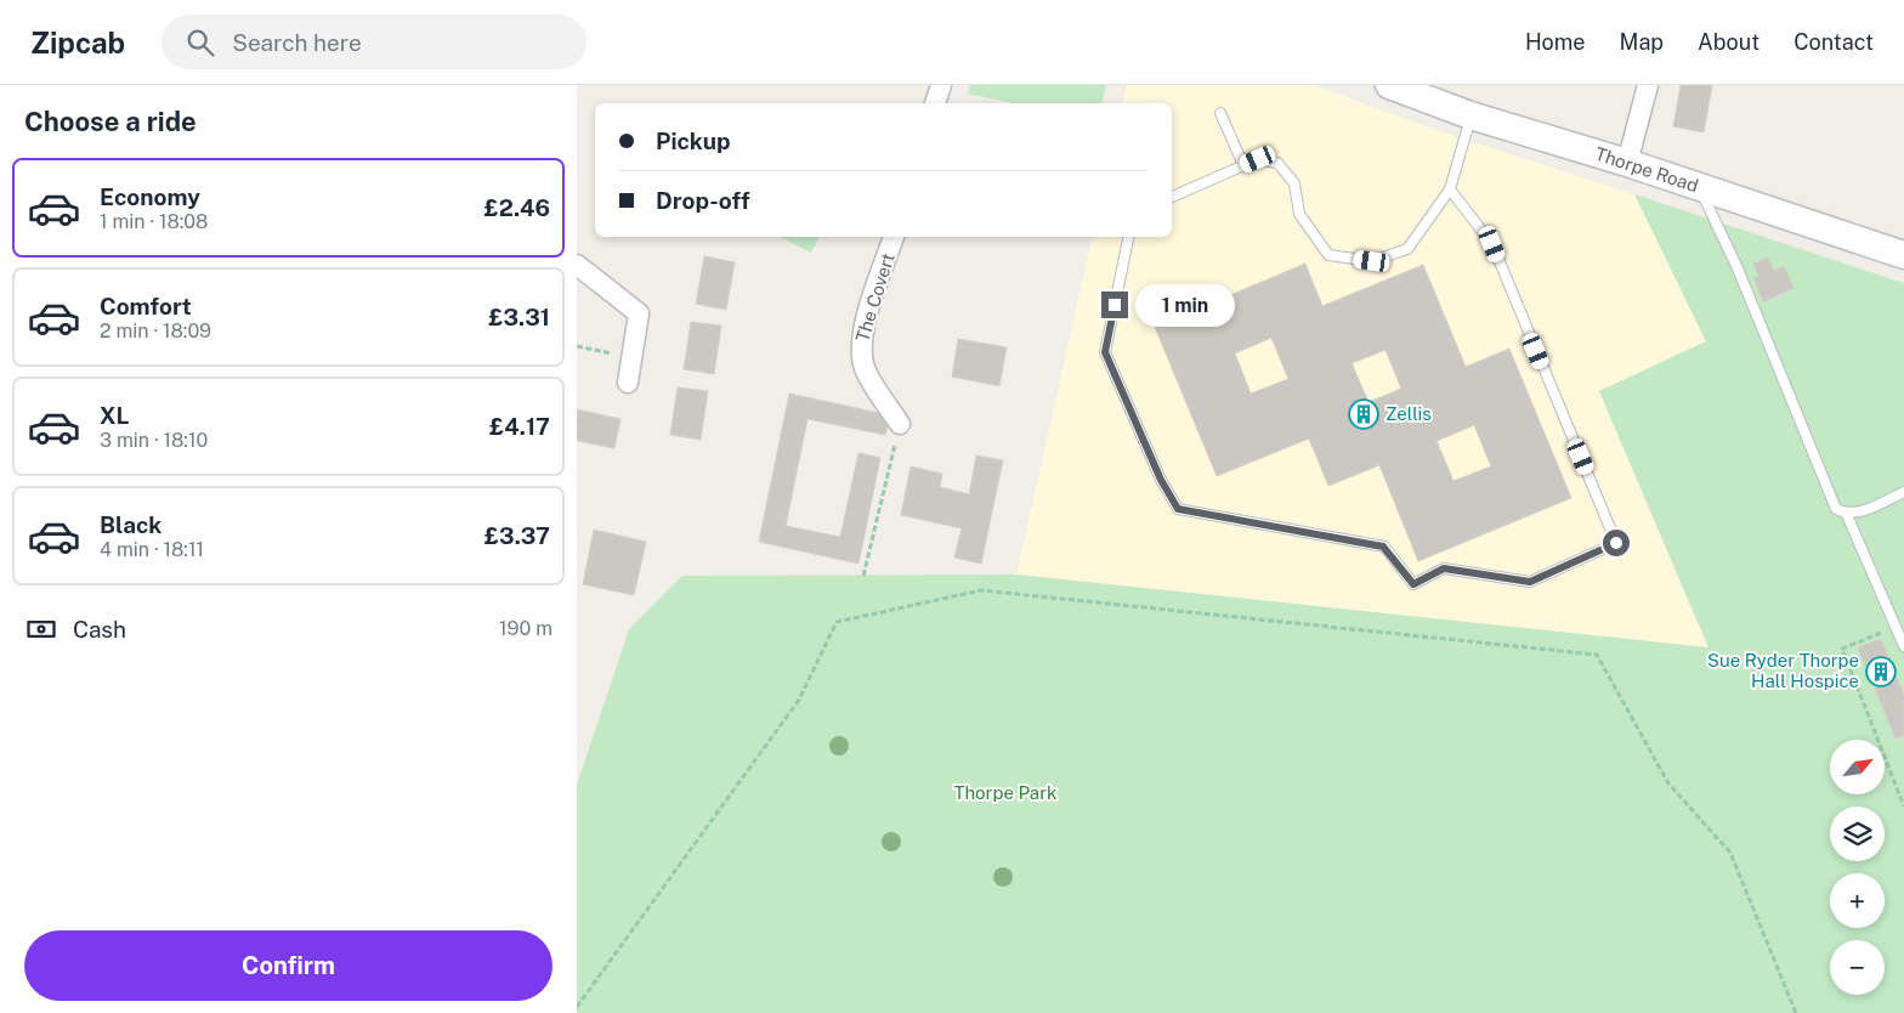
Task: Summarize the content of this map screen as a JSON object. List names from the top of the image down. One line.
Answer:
{"streets":{"street":["Thorpe Road","The Covert"]},"parks":["Thorpe Park"],"places":{"building":["Zellis","Sue Ryder Thorpe Hall Hospice"]},"north":"top right","page":{"header":"Zipcab","search":"Search here","nav":["Home","Map","About","Contact"],"heading":"Choose a ride","banner":["Pickup","Drop-off"],"list":[{"name":"Economy","note":"1 min · 18:08","value":"£2.46"},{"name":"Comfort","note":"2 min · 18:09","value":"£3.31"},{"name":"XL","note":"3 min · 18:10","value":"£4.17"},{"name":"Black","note":"4 min · 18:11","value":"£3.37"}],"bubble":"1 min","pay":["Cash","190 m"],"map_buttons":["+","−"],"buttons":"Confirm"}}
